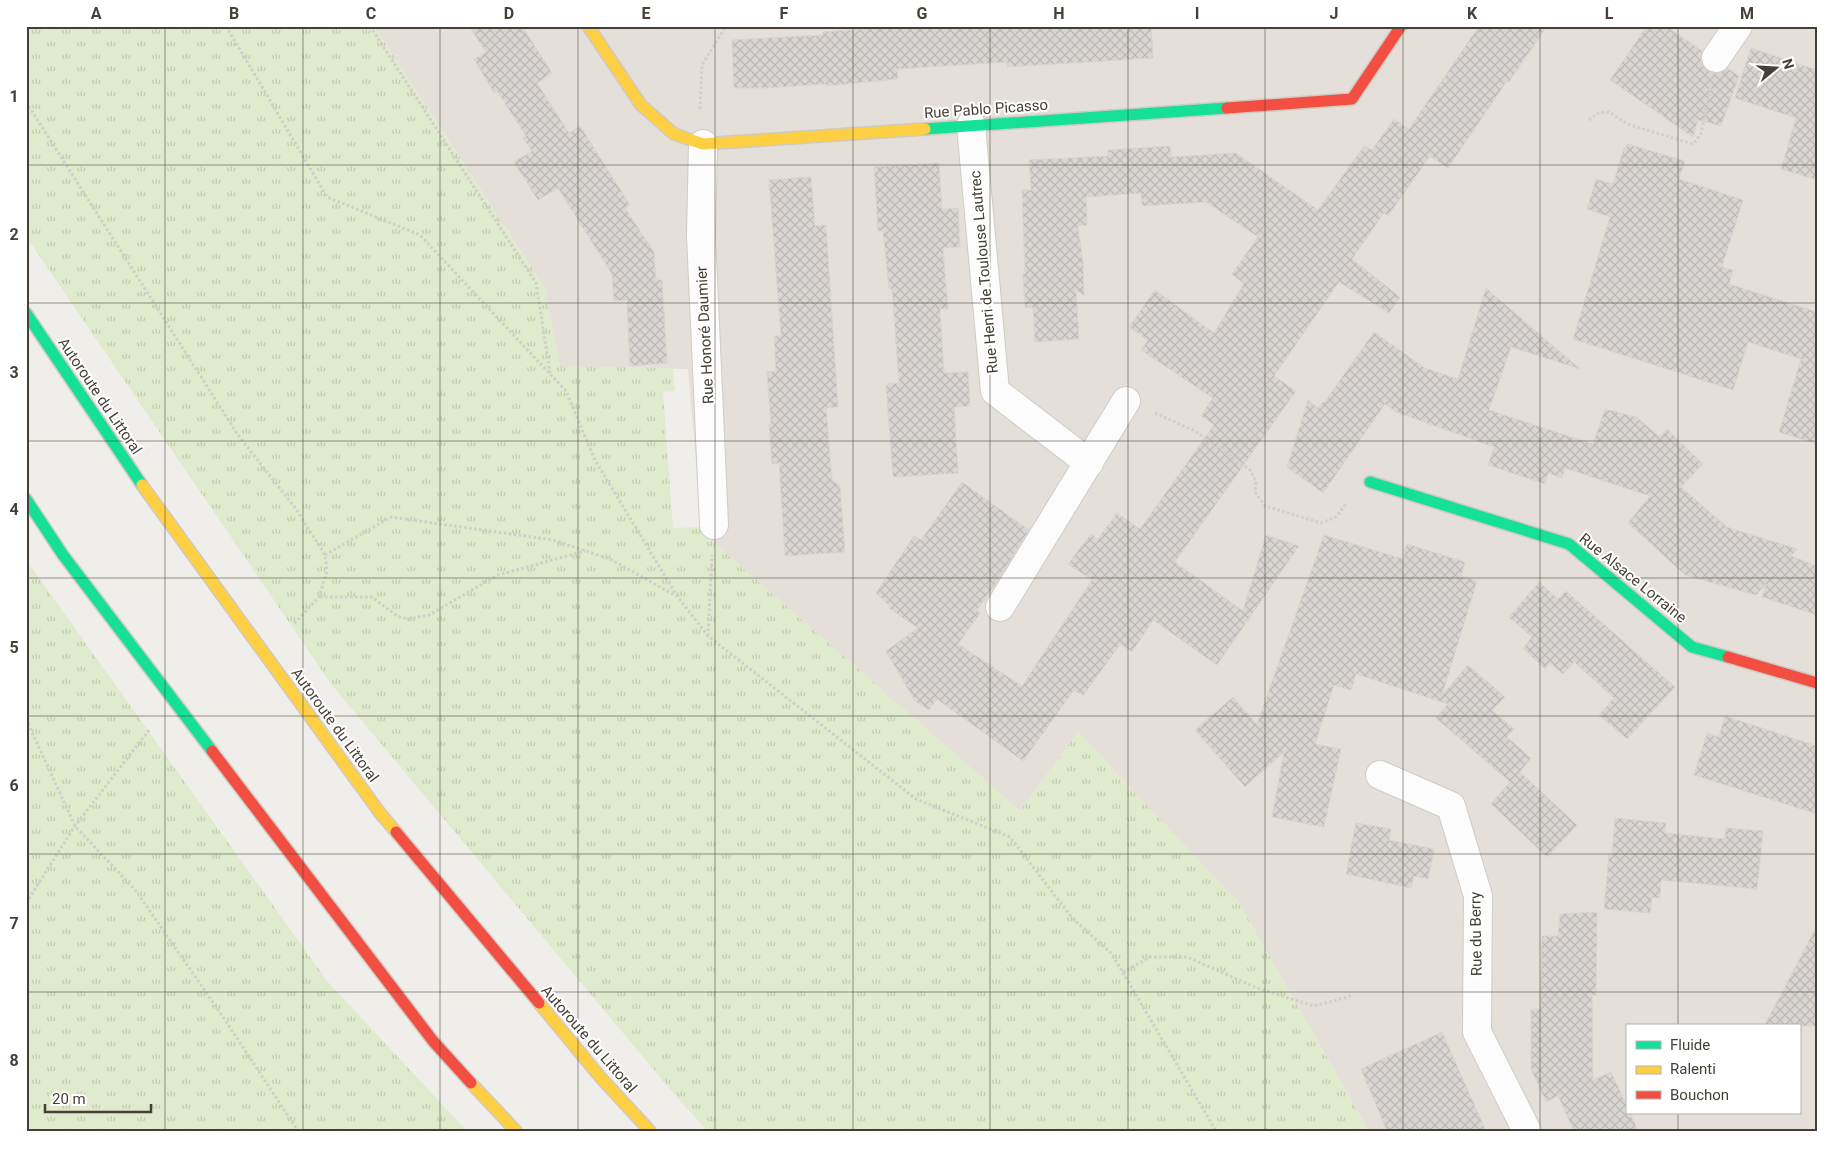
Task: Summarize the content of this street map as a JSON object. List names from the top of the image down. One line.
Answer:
{"streets":{"main road":["Rue Pablo Picasso","Autoroute du Littoral","Rue Alsace Lorraine"],"street":["Rue Henri de Toulouse Lautrec","Rue Honoré Daumier","Rue du Berry"]},"crossings":[["Rue Pablo Picasso","Rue Henri de Toulouse Lautrec"],["Rue Pablo Picasso","Rue Honoré Daumier"]],"legend":["Fluide","Ralenti","Bouchon"],"scale_bar":"20 m","north":"right","grid":{"columns":["A","B","C","D","E","F","G","H","I","J","K","L","M"],"rows":["1","2","3","4","5","6","7","8"]}}
